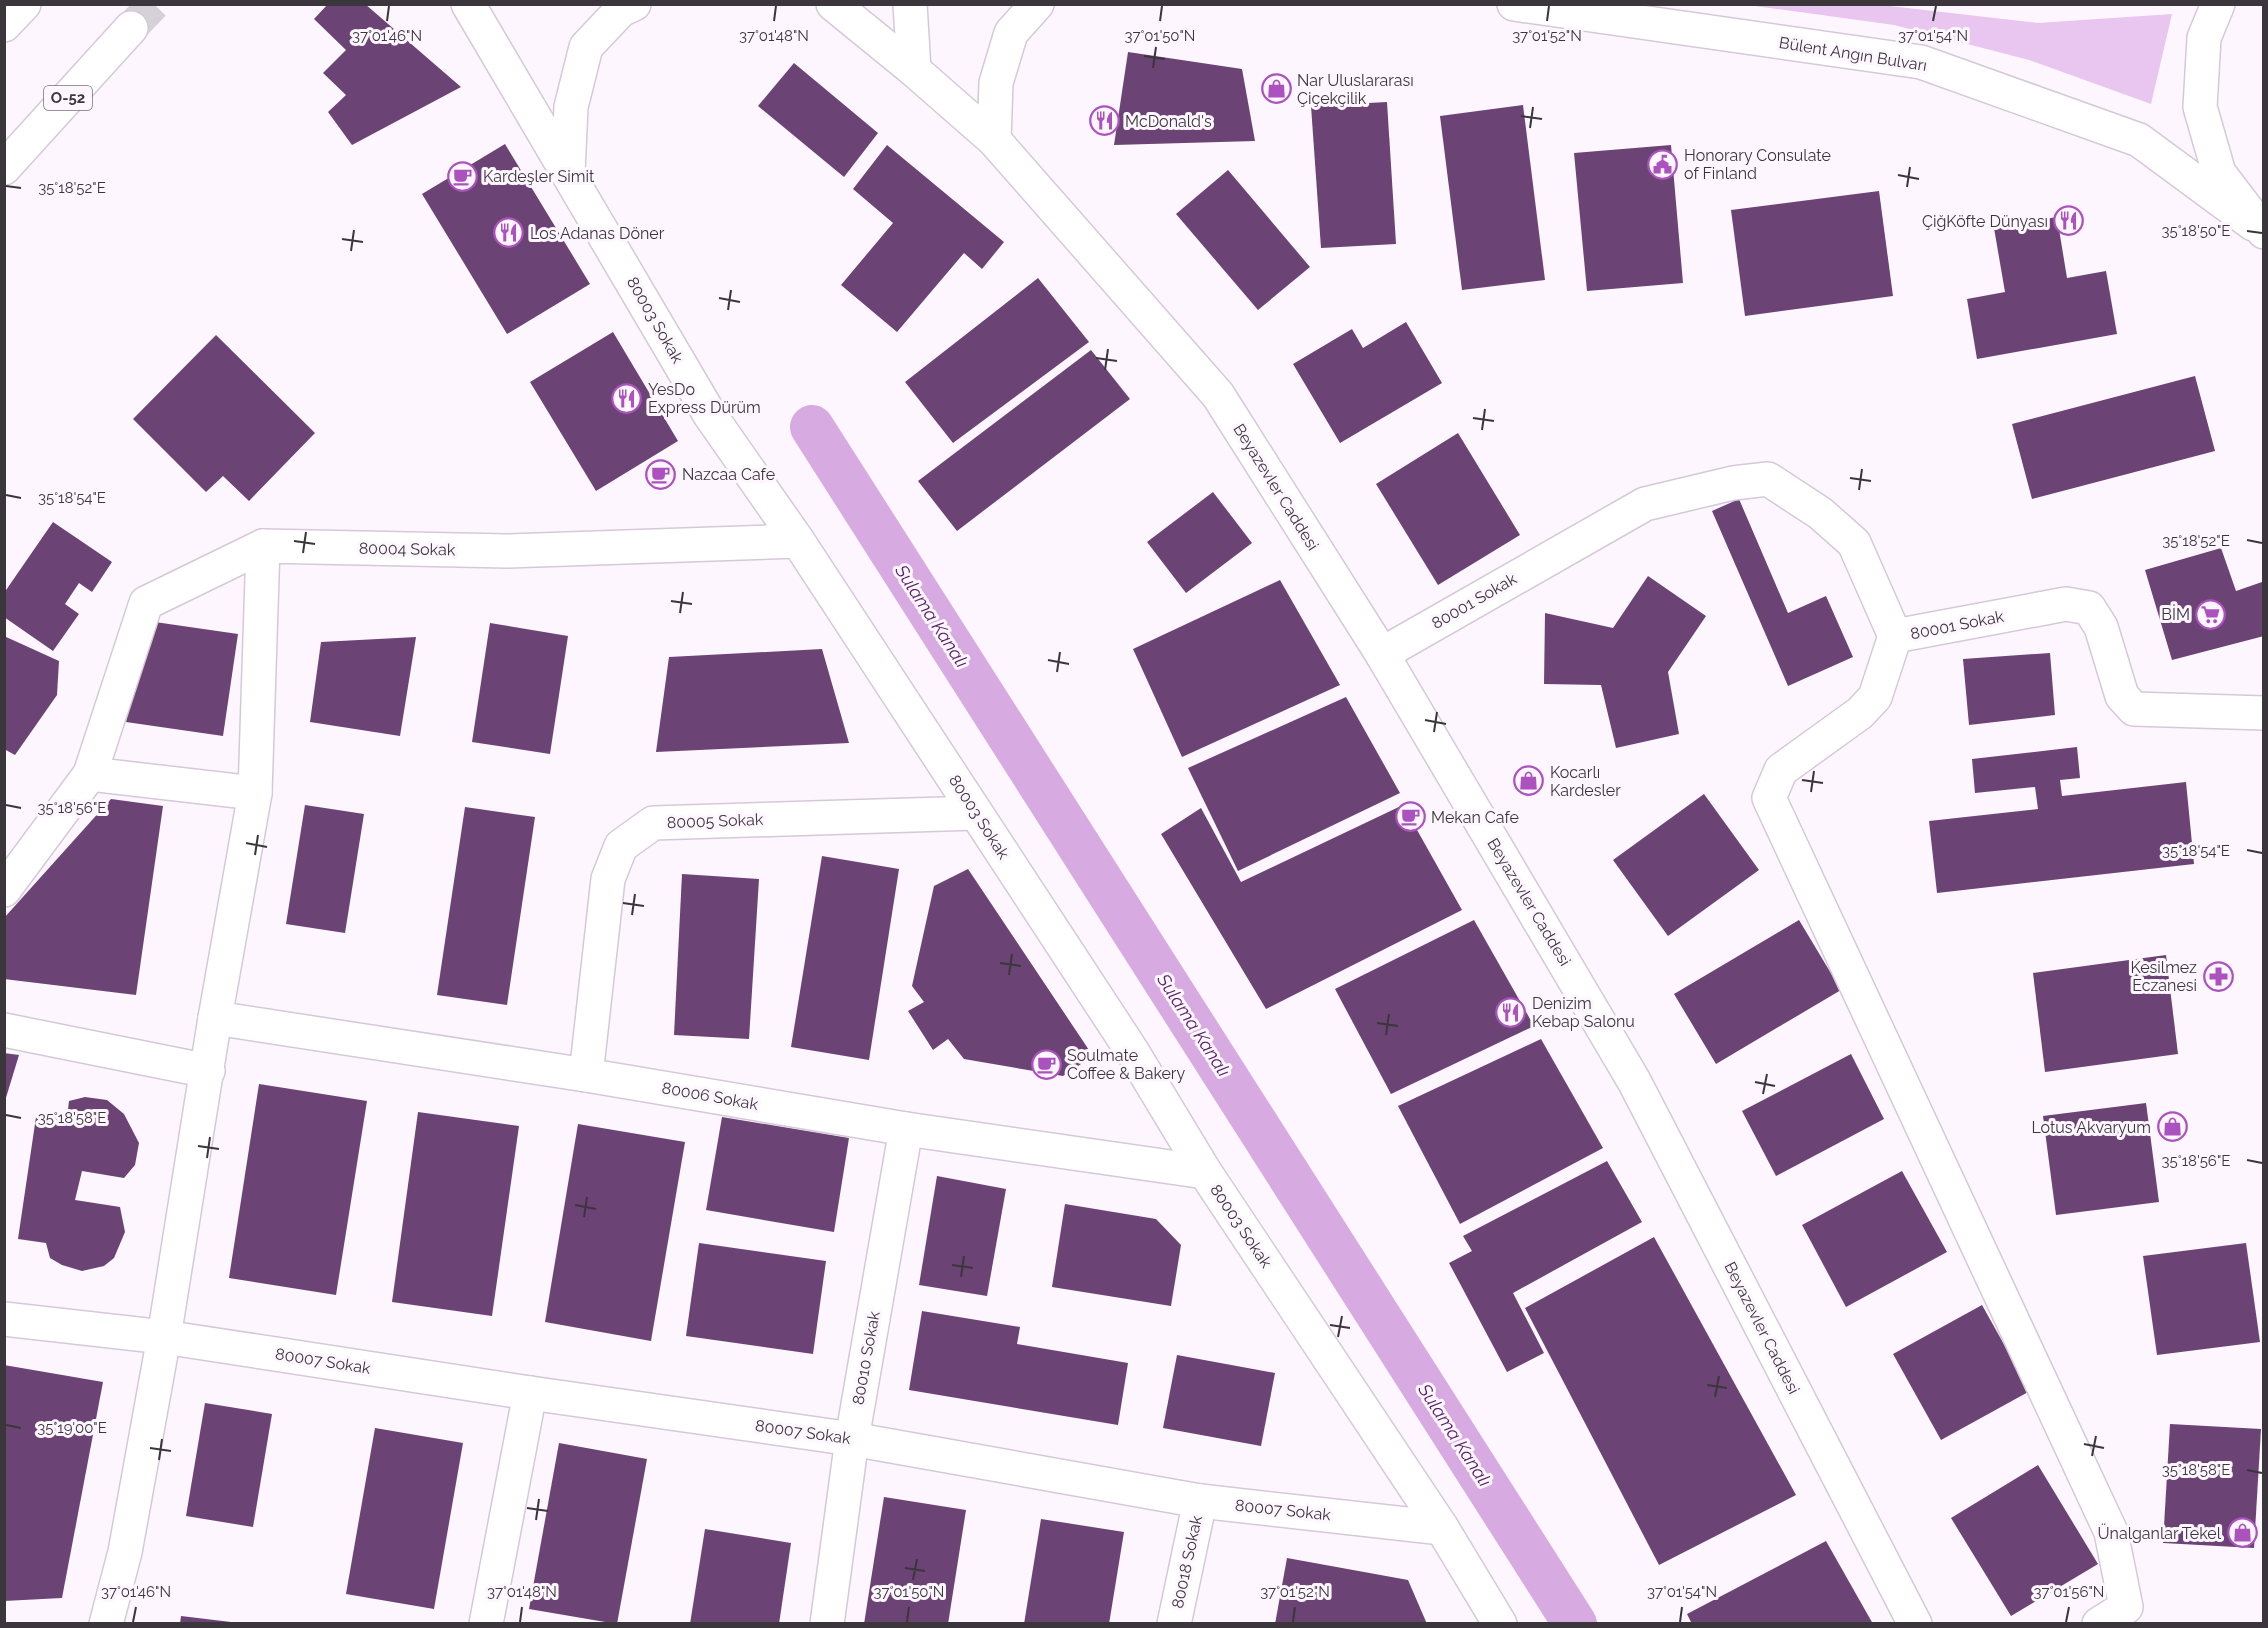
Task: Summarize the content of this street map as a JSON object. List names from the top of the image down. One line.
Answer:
{"streets":{"main road":["Bülent Angın Bulvarı","O-52","80003 Sokak","Beyazevler Caddesi","80004 Sokak","80001 Sokak","80005 Sokak","80006 Sokak","80010 Sokak","80007 Sokak","80018 Sokak"]},"crossings":[["80003 Sokak","80004 Sokak"],["80003 Sokak","80005 Sokak"],["80003 Sokak","80006 Sokak"],["80003 Sokak","80007 Sokak"],["Beyazevler Caddesi","80001 Sokak"],["80005 Sokak","80006 Sokak"],["80006 Sokak","80010 Sokak"],["80010 Sokak","80007 Sokak"],["80007 Sokak","80018 Sokak"]],"water":["Sulama Kanalı"],"places":{"shop":["Nar Uluslararası Çiçekçilik","Kocarlı Kardesler","Lotus Akvaryum","Ünalganlar Tekel"],"restaurant":["McDonald's","ÇiğKöfte Dünyası","Los Adanas Döner","YesDo Express Dürüm","Denizim Kebap Salonu"],"public building":["Honorary Consulate of Finland"],"cafe":["Kardeşler Simit","Nazcaa Cafe","Mekan Cafe","Soulmate Coffee & Bakery"],"supermarket":["BİM"],"pharmacy":["Kesilmez Eczanesi"]},"coordinates":["37°01'46\"N","37°01'50\"N","37°01'52\"N","37°01'48\"N","37°01'54\"N","35°18'52\"E","35°18'50\"E","35°18'54\"E","35°18'56\"E","35°18'58\"E","35°19'00\"E","37°01'56\"N"]}
